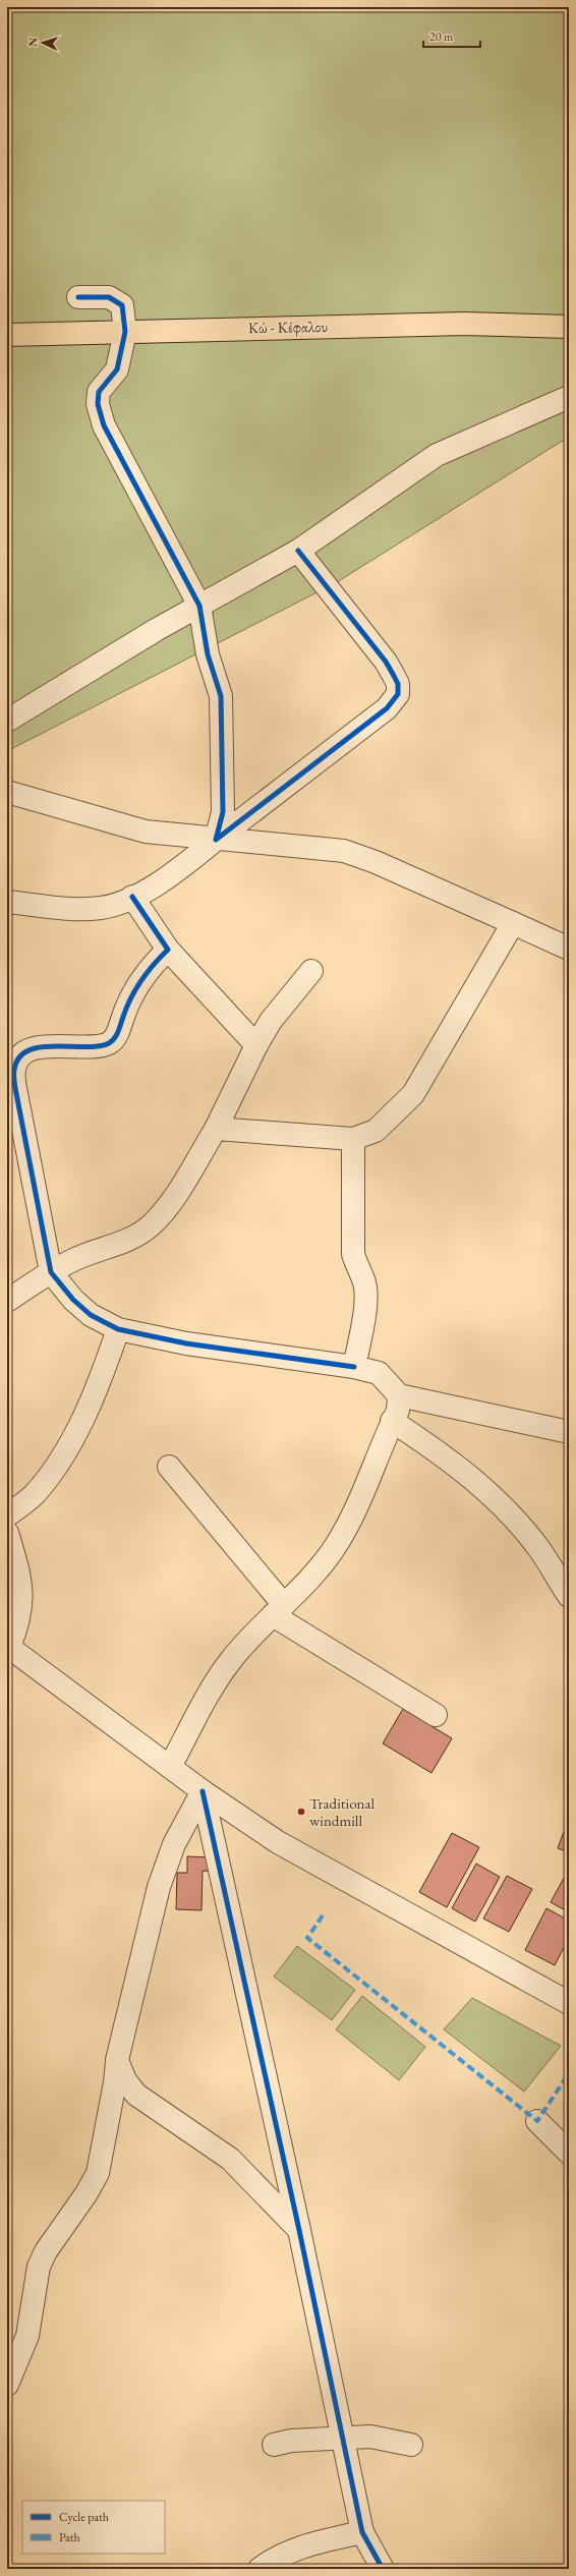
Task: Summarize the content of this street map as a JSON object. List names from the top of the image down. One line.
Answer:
{"streets":{"main road":["Κώ - Κέφαλου"]},"places":["Traditional windmill"],"legend":["Cycle path","Path"],"scale_bar":"20 m","north":"left"}
